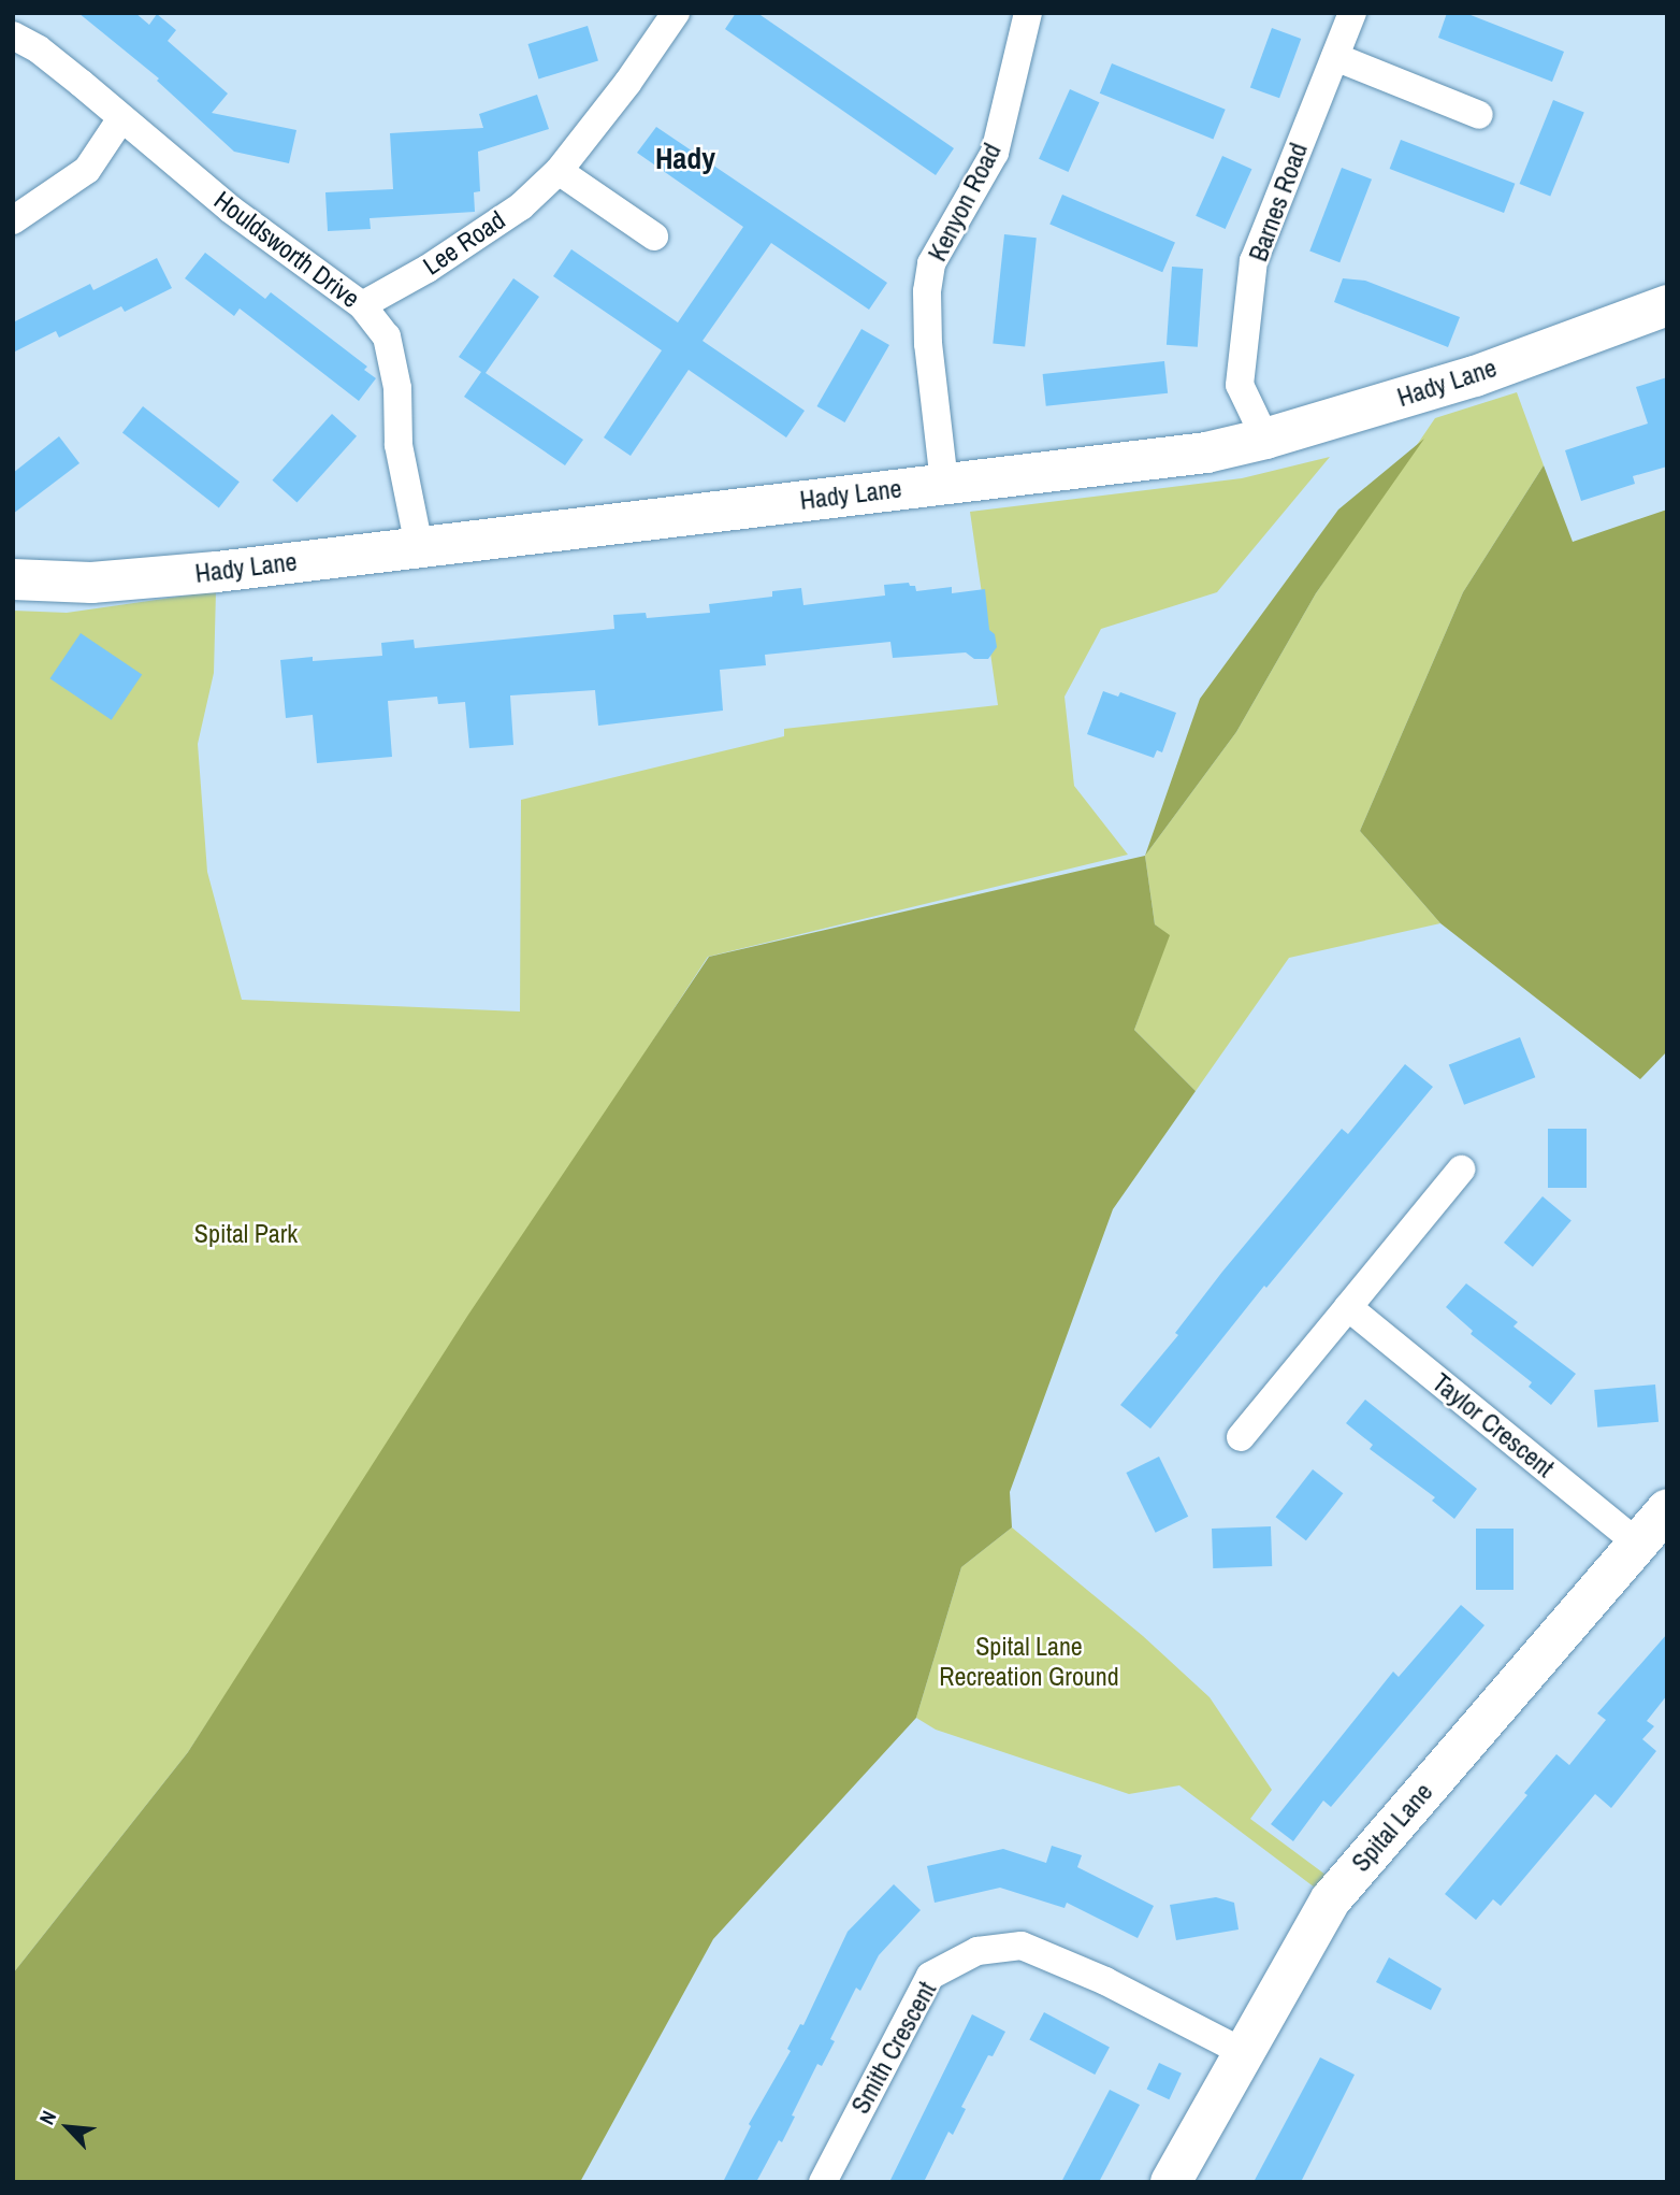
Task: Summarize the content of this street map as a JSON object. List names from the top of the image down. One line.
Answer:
{"streets":{"street":["Kenyon Road","Barnes Road","Lee Road","Houldsworth Drive","Hady Lane","Taylor Crescent","Spital Lane","Smith Crescent"]},"crossings":[["Kenyon Road","Hady Lane"],["Barnes Road","Hady Lane"],["Lee Road","Houldsworth Drive"],["Houldsworth Drive","Hady Lane"],["Taylor Crescent","Spital Lane"],["Spital Lane","Smith Crescent"]],"districts":["Hady"],"parks":["Spital Park","Spital Lane Recreation Ground"],"north":"top left"}
